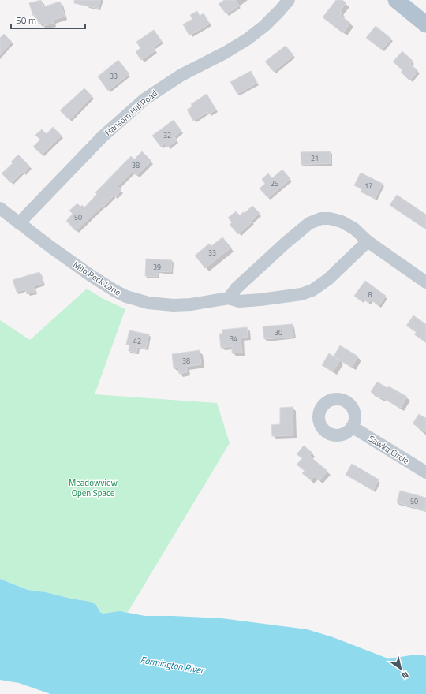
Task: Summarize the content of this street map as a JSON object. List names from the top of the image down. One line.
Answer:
{"streets":{"street":["Hansom Hill Road","Milo Peck Lane","Sawka Circle"]},"crossings":[["Hansom Hill Road","Milo Peck Lane"]],"water":["Farmington River"],"parks":["Meadowview Open Space"],"house_numbers":["33","32","21","38","25","17","50","33","39","8","30","34","42","38","50"],"scale_bar":"50 m","north":"bottom right"}
